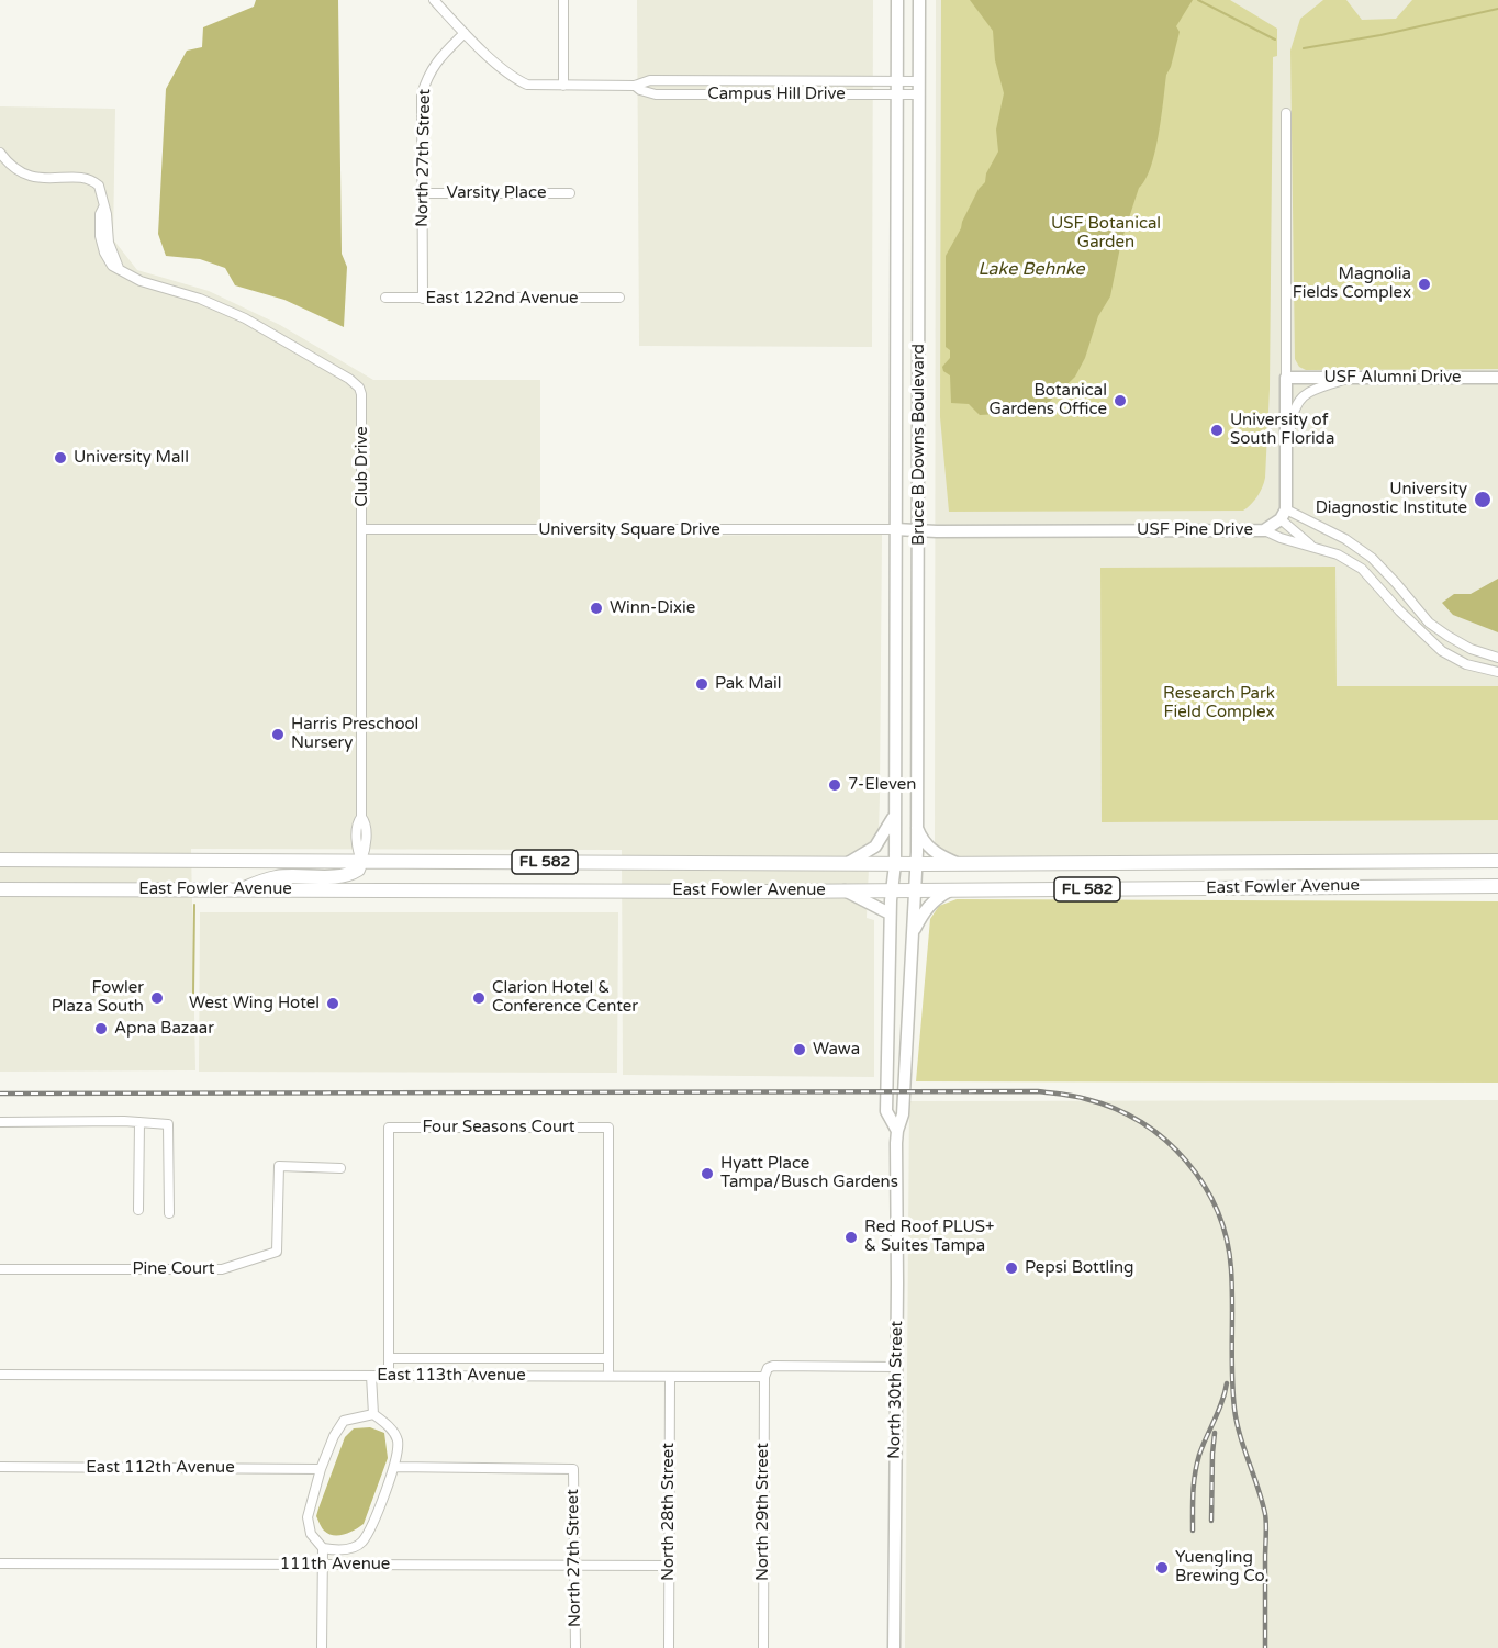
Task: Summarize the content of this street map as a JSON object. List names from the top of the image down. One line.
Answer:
{"streets":{"main road":["USF Alumni Drive","Bruce B Downs Boulevard","USF Pine Drive","FL 582","East Fowler Avenue","North 30th Street"],"street":["Campus Hill Drive","North 27th Street","Varsity Place","East 122nd Avenue","Club Drive","University Square Drive","Four Seasons Court","Pine Court","East 113th Avenue","East 112th Avenue","North 28th Street","North 29th Street","111th Avenue"]},"crossings":[["Campus Hill Drive","North 27th Street"],["Campus Hill Drive","Bruce B Downs Boulevard"],["North 27th Street","Varsity Place"],["North 27th Street","East 122nd Avenue"],["North 27th Street","111th Avenue"],["Bruce B Downs Boulevard","University Square Drive"],["Bruce B Downs Boulevard","USF Pine Drive"],["Bruce B Downs Boulevard","East Fowler Avenue"],["Bruce B Downs Boulevard","North 30th Street"],["Club Drive","University Square Drive"],["Club Drive","East Fowler Avenue"],["University Square Drive","USF Pine Drive"],["East Fowler Avenue","North 30th Street"],["Four Seasons Court","East 113th Avenue"],["East 113th Avenue","North 30th Street"],["East 113th Avenue","North 28th Street"],["East 113th Avenue","North 29th Street"],["North 28th Street","111th Avenue"]],"water":["Lake Behnke"],"parks":["USF Botanical Garden","Research Park Field Complex"],"places":["Magnolia Fields Complex","Botanical Gardens Office","University of South Florida","University Mall","University Diagnostic Institute","Winn-Dixie","Pak Mail","Harris Preschool Nursery","7-Eleven","Fowler Plaza South","Clarion Hotel & Conference Center","West Wing Hotel","Apna Bazaar","Wawa","Hyatt Place Tampa/Busch Gardens","Red Roof PLUS+ & Suites Tampa","Pepsi Bottling","Yuengling Brewing Co."]}
